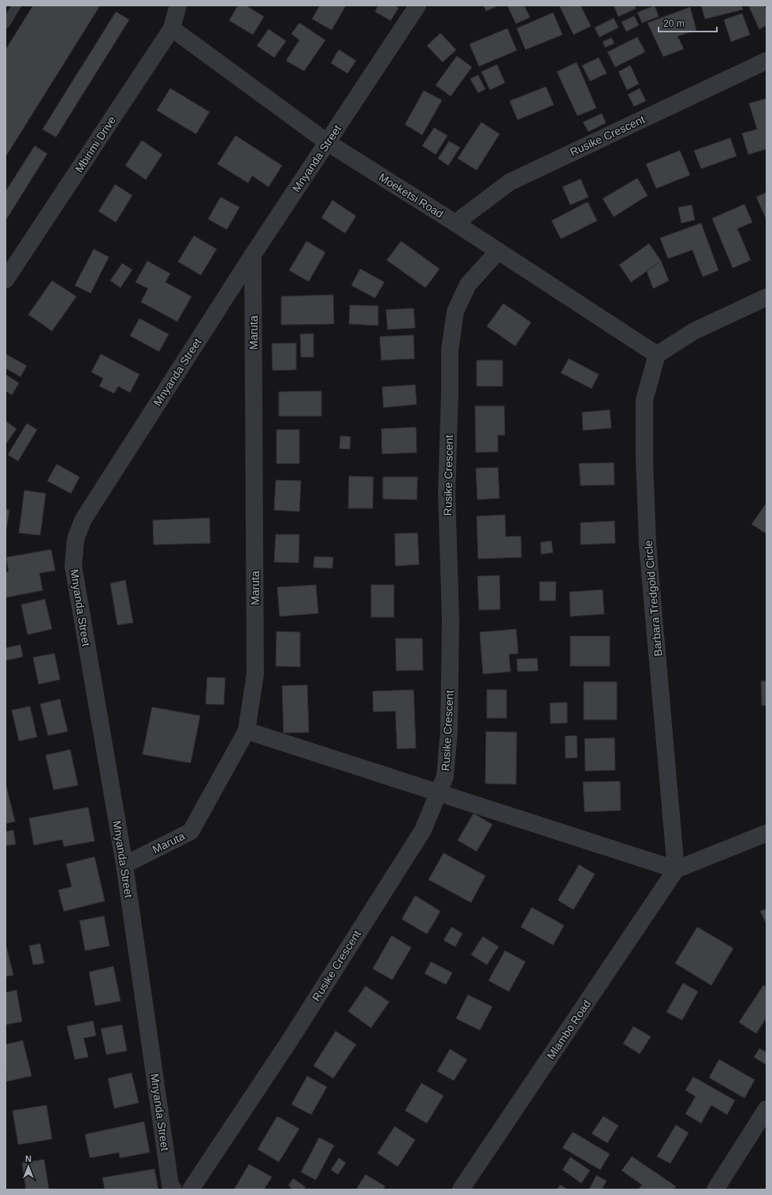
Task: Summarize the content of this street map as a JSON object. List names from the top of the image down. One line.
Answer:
{"streets":{"street":["Rusike Crescent","Mbirimi Drive","Mnyanda Street","Moeketsi Road","Maruta","Barbara Tredgold Circle","Mlambo Road"]},"crossings":[["Rusike Crescent","Moeketsi Road"],["Mbirimi Drive","Moeketsi Road"],["Mnyanda Street","Moeketsi Road"],["Mnyanda Street","Maruta"],["Moeketsi Road","Barbara Tredgold Circle"],["Barbara Tredgold Circle","Mlambo Road"]],"scale_bar":"20 m","north":"top"}
